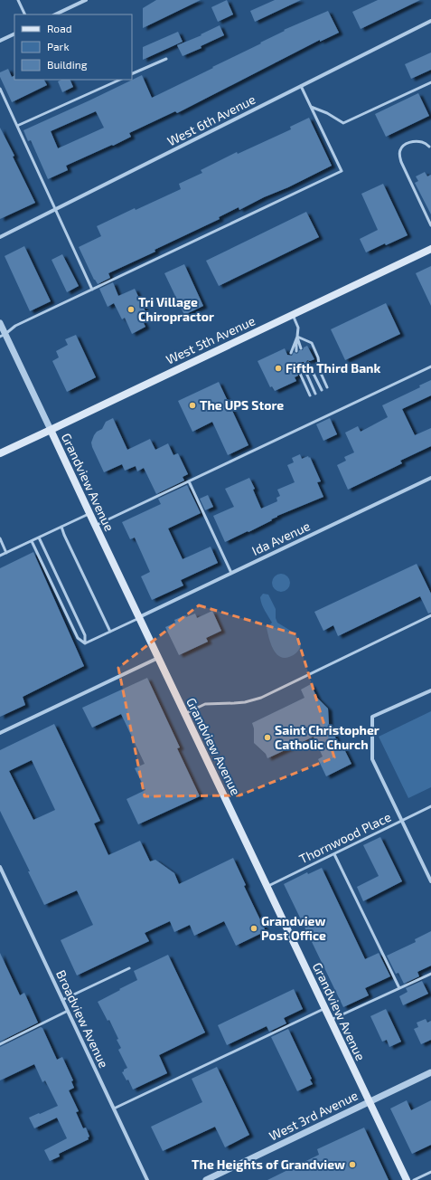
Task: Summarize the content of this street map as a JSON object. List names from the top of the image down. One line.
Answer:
{"streets":{"main road":["West 5th Avenue","Grandview Avenue"],"street":["West 6th Avenue","Ida Avenue","Broadview Avenue","West 3rd Avenue"],"lane":["Thornwood Place"]},"crossings":[["West 5th Avenue","Grandview Avenue"],["Grandview Avenue","Ida Avenue"],["Grandview Avenue","Thornwood Place"],["Grandview Avenue","West 3rd Avenue"]],"places":["Tri Village Chiropractor","Fifth Third Bank","The UPS Store","Saint Christopher Catholic Church","Grandview Post Office","The Heights of Grandview"],"legend":["Road","Park","Building"]}
